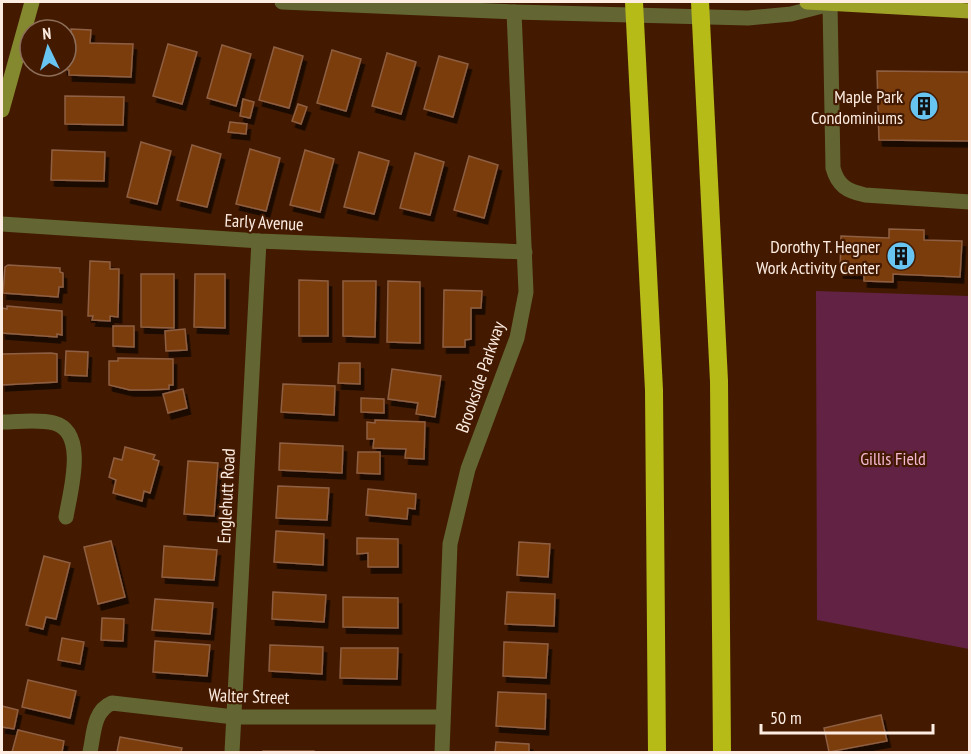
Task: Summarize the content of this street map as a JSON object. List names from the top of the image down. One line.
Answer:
{"streets":{"street":["Early Avenue","Brookside Parkway","Englehutt Road","Walter Street"]},"crossings":[["Early Avenue","Brookside Parkway"],["Early Avenue","Englehutt Road"],["Brookside Parkway","Walter Street"],["Englehutt Road","Walter Street"]],"parks":["Gillis Field"],"places":{"building":["Maple Park Condominiums","Dorothy T. Hegner Work Activity Center"]},"scale_bar":"50 m","north":"top"}
